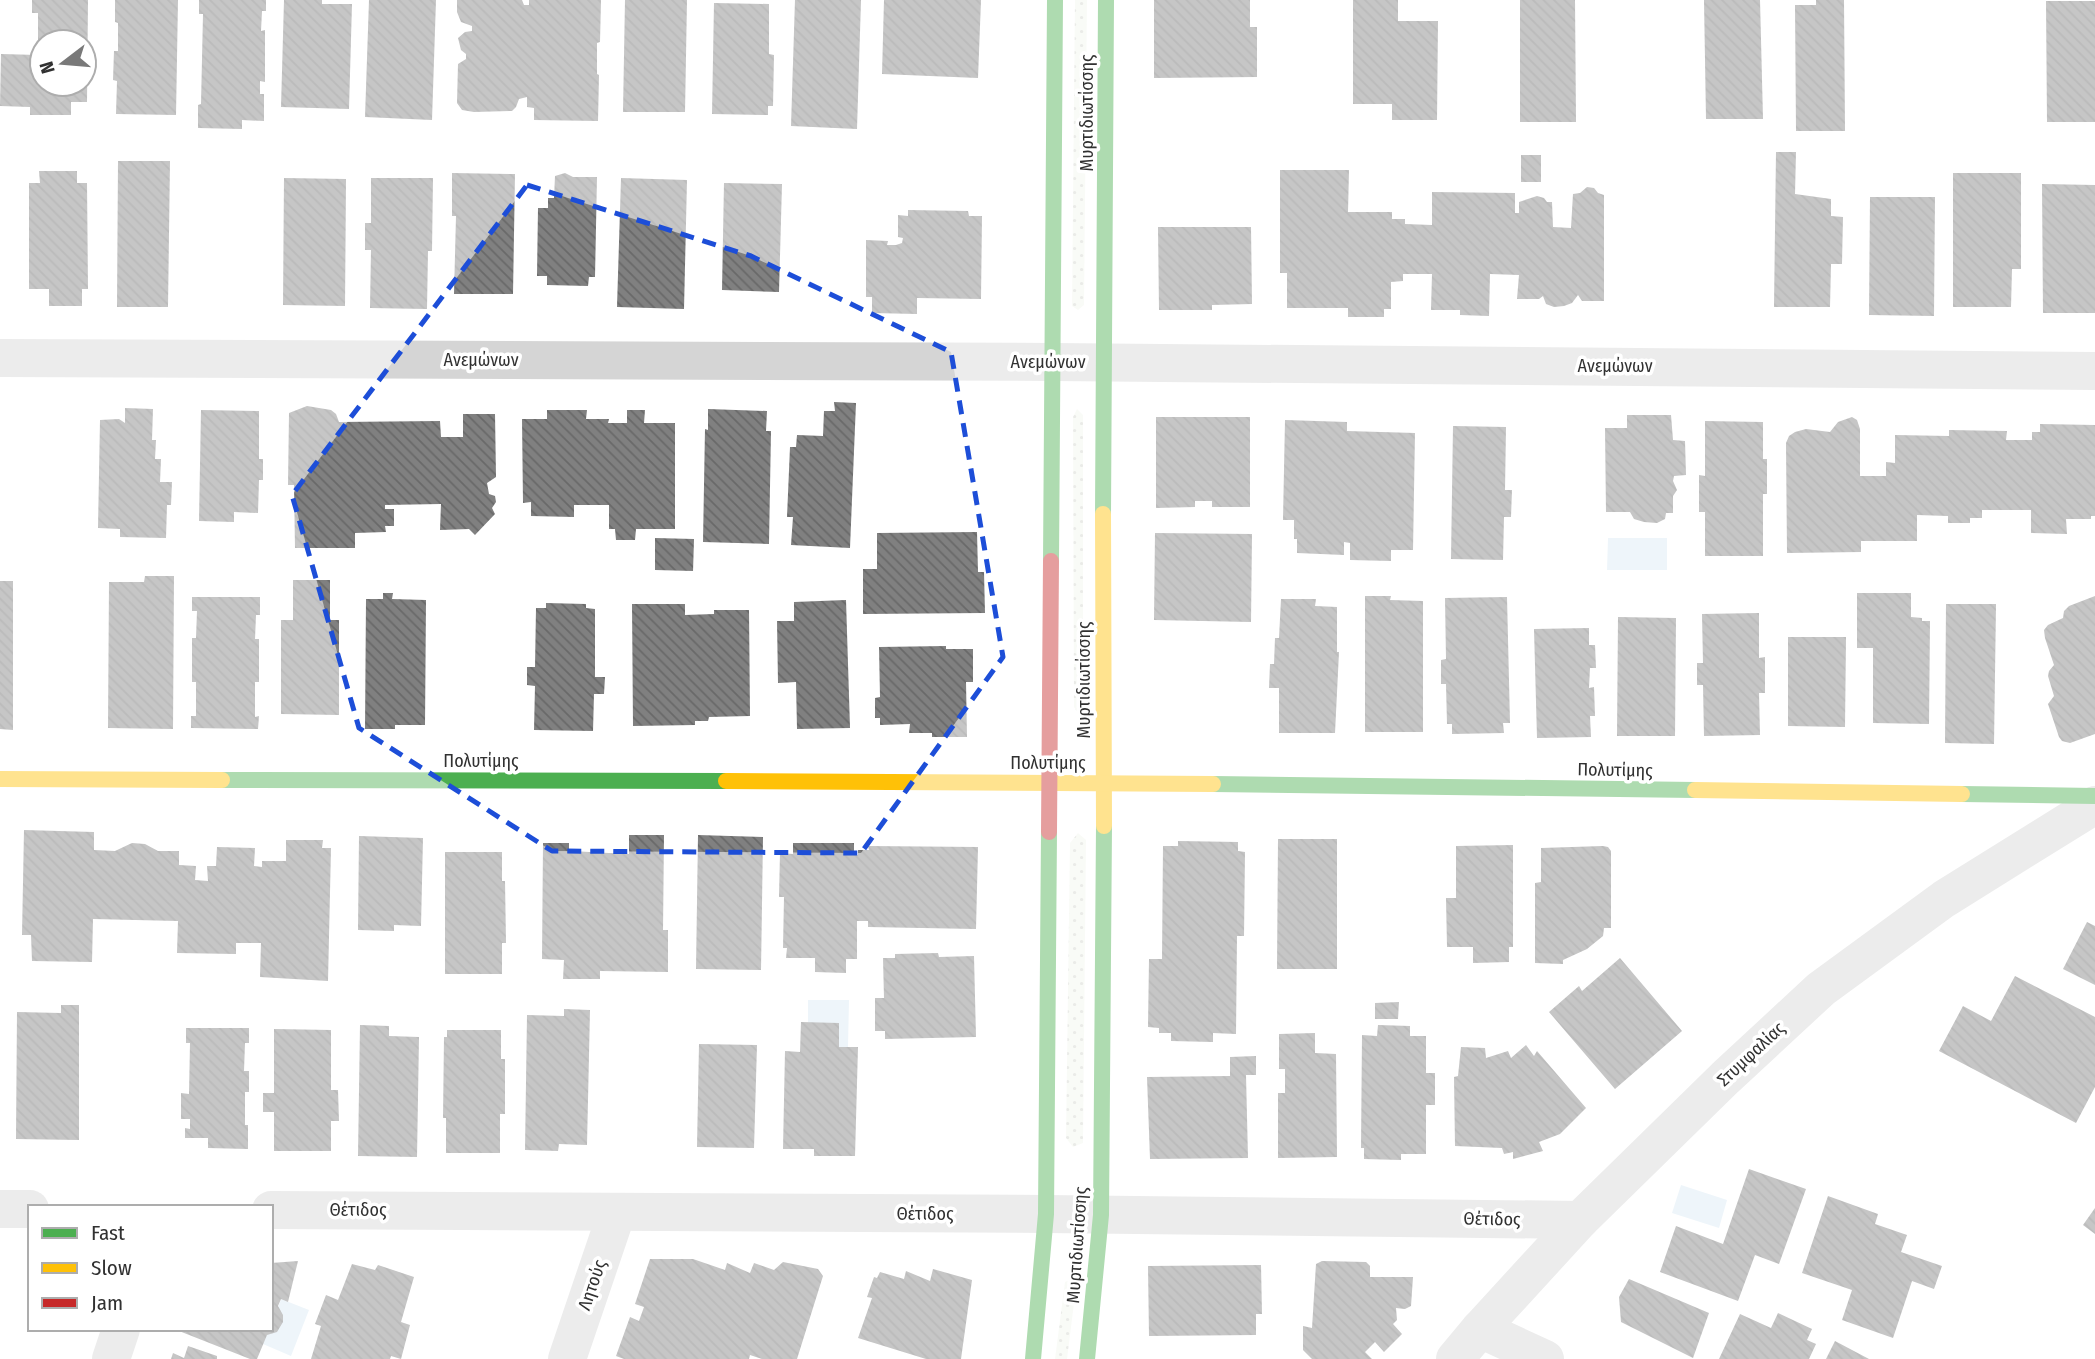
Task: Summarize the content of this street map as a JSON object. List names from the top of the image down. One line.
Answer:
{"streets":{"street":["Μυρτιδιωτίσσης","Ανεμώνων","Πολυτίμης","Στυμφαλίας","Θέτιδος","Λητούς"]},"crossings":[["Μυρτιδιωτίσσης","Ανεμώνων"],["Μυρτιδιωτίσσης","Πολυτίμης"],["Μυρτιδιωτίσσης","Θέτιδος"],["Στυμφαλίας","Θέτιδος"],["Θέτιδος","Λητούς"]],"legend":["Fast","Slow","Jam"],"north":"left"}
